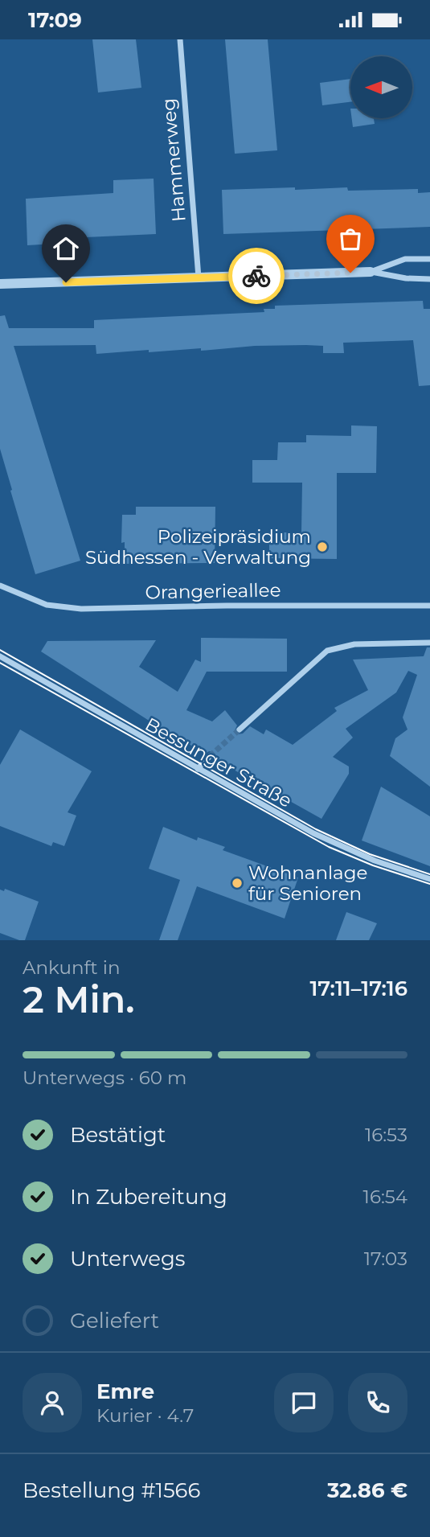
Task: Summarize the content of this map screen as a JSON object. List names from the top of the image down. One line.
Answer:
{"streets":{"street":["Hammerweg","Orangerieallee","Bessunger Straße"]},"places":["Polizeipräsidium Südhessen - Verwaltung","Wohnanlage für Senioren"],"north":"left","page":{"status":"17:09","heading":["2 Min.","Ankunft in","17:11–17:16"],"panel":["Emre","Kurier · 4.7","Bestellung #1566","32.86 €"],"bar":"Unterwegs · 60 m","list":[["Bestätigt","16:53"],["In Zubereitung","16:54"],["Unterwegs","17:03"],"Geliefert"]}}
